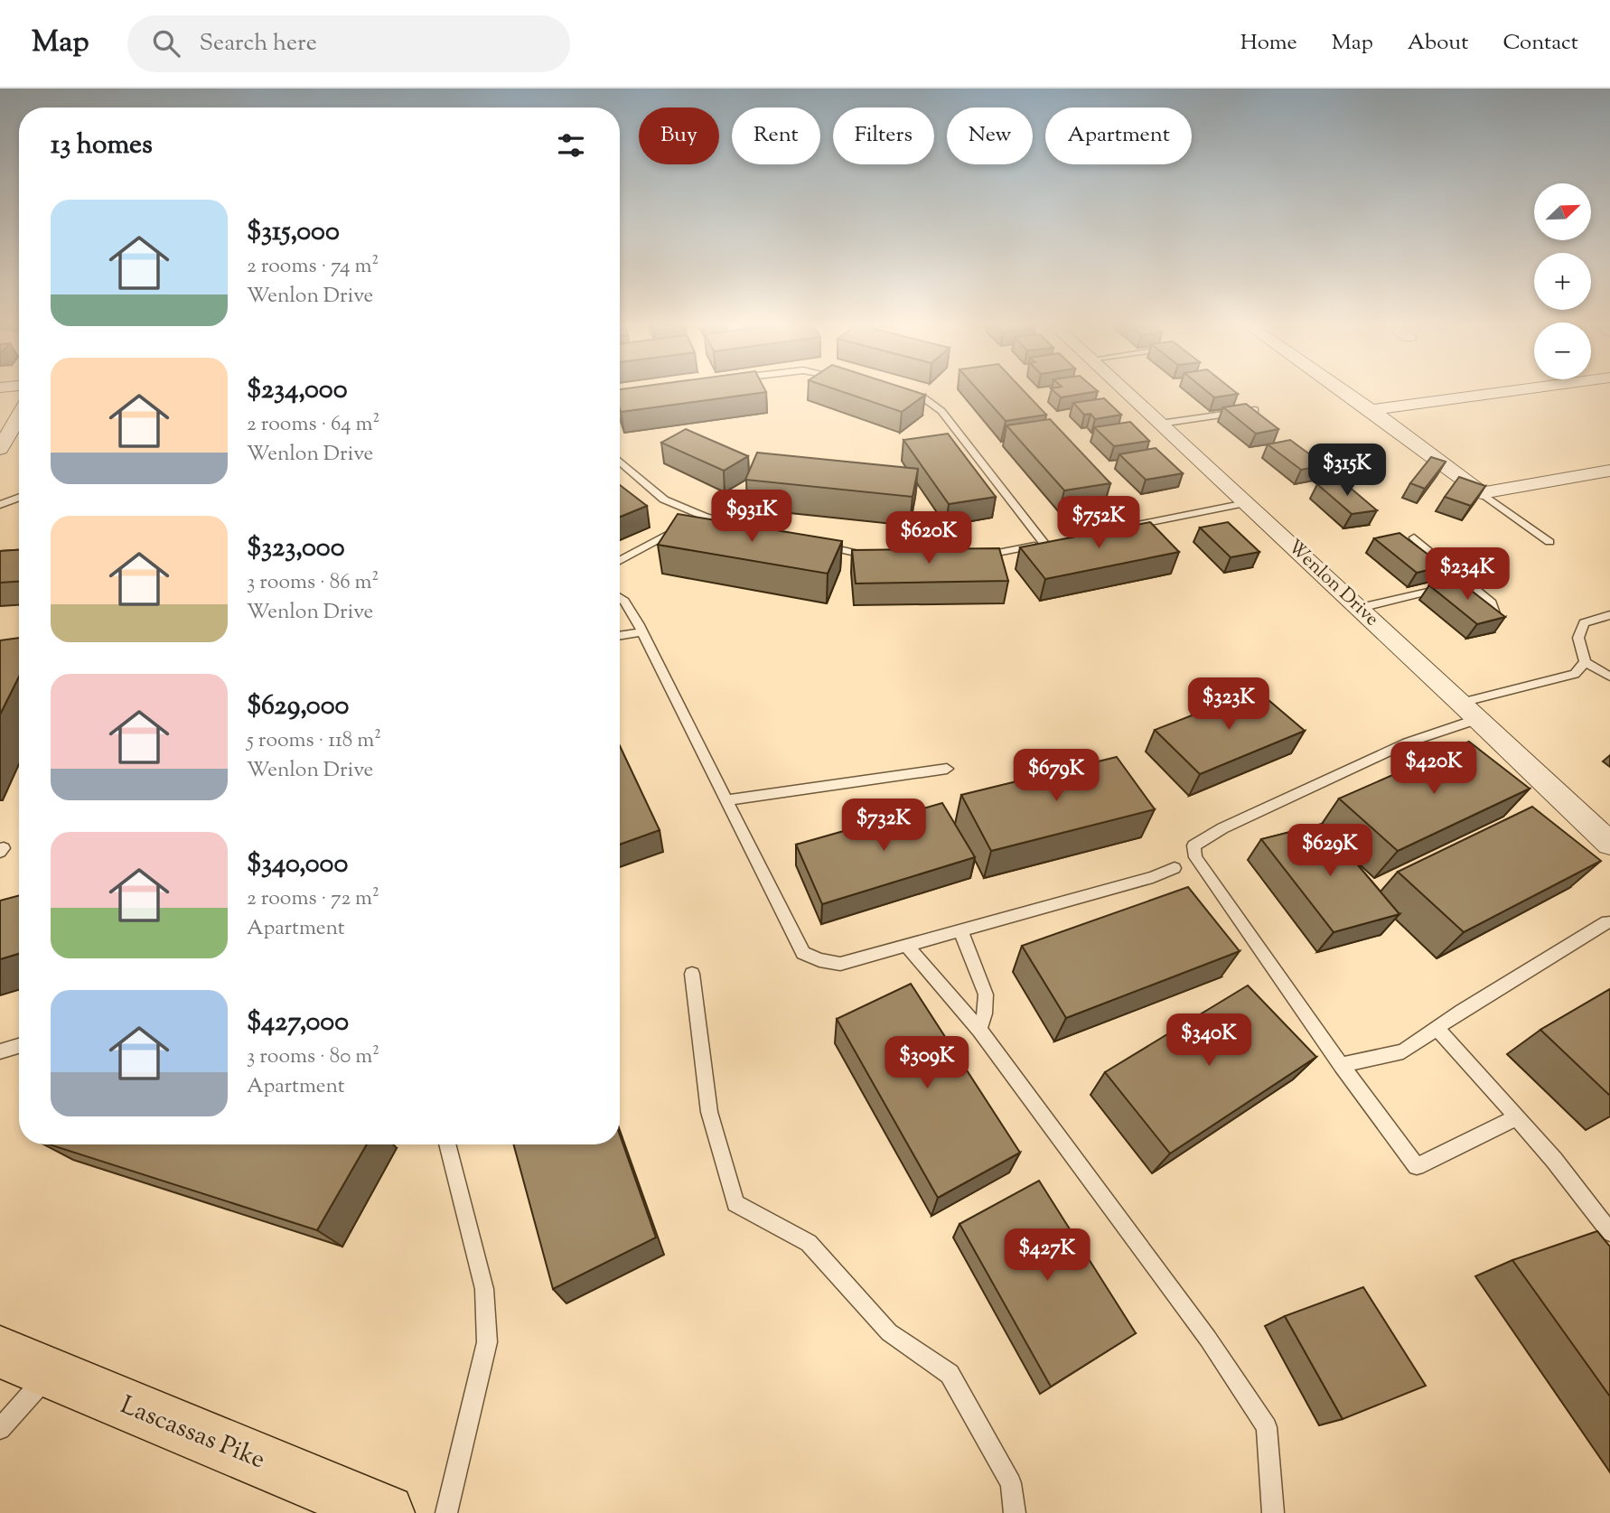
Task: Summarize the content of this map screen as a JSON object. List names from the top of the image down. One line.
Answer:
{"streets":{"main road":["Lascassas Pike"],"street":["Wenlon Drive"]},"north":"top right","page":{"header":"Map","search":"Search here","nav":["Home","Map","About","Contact"],"chip":["Buy","Rent","Filters","New","Apartment"],"heading":"13 homes","map_buttons":["+","−"],"list":[{"name":"$315,000","note":"2 rooms · 74 m² · Wenlon Drive"},{"name":"$234,000","note":"2 rooms · 64 m² · Wenlon Drive"},{"name":"$323,000","note":"3 rooms · 86 m² · Wenlon Drive"},{"name":"$629,000","note":"5 rooms · 118 m² · Wenlon Drive"},{"name":"$340,000","note":"2 rooms · 72 m² · Apartment"},{"name":"$427,000","note":"3 rooms · 80 m² · Apartment"}],"price":["$315K","$931K","$752K","$620K","$234K","$323K","$420K","$679K","$732K","$629K","$340K","$309K","$427K"]}}
